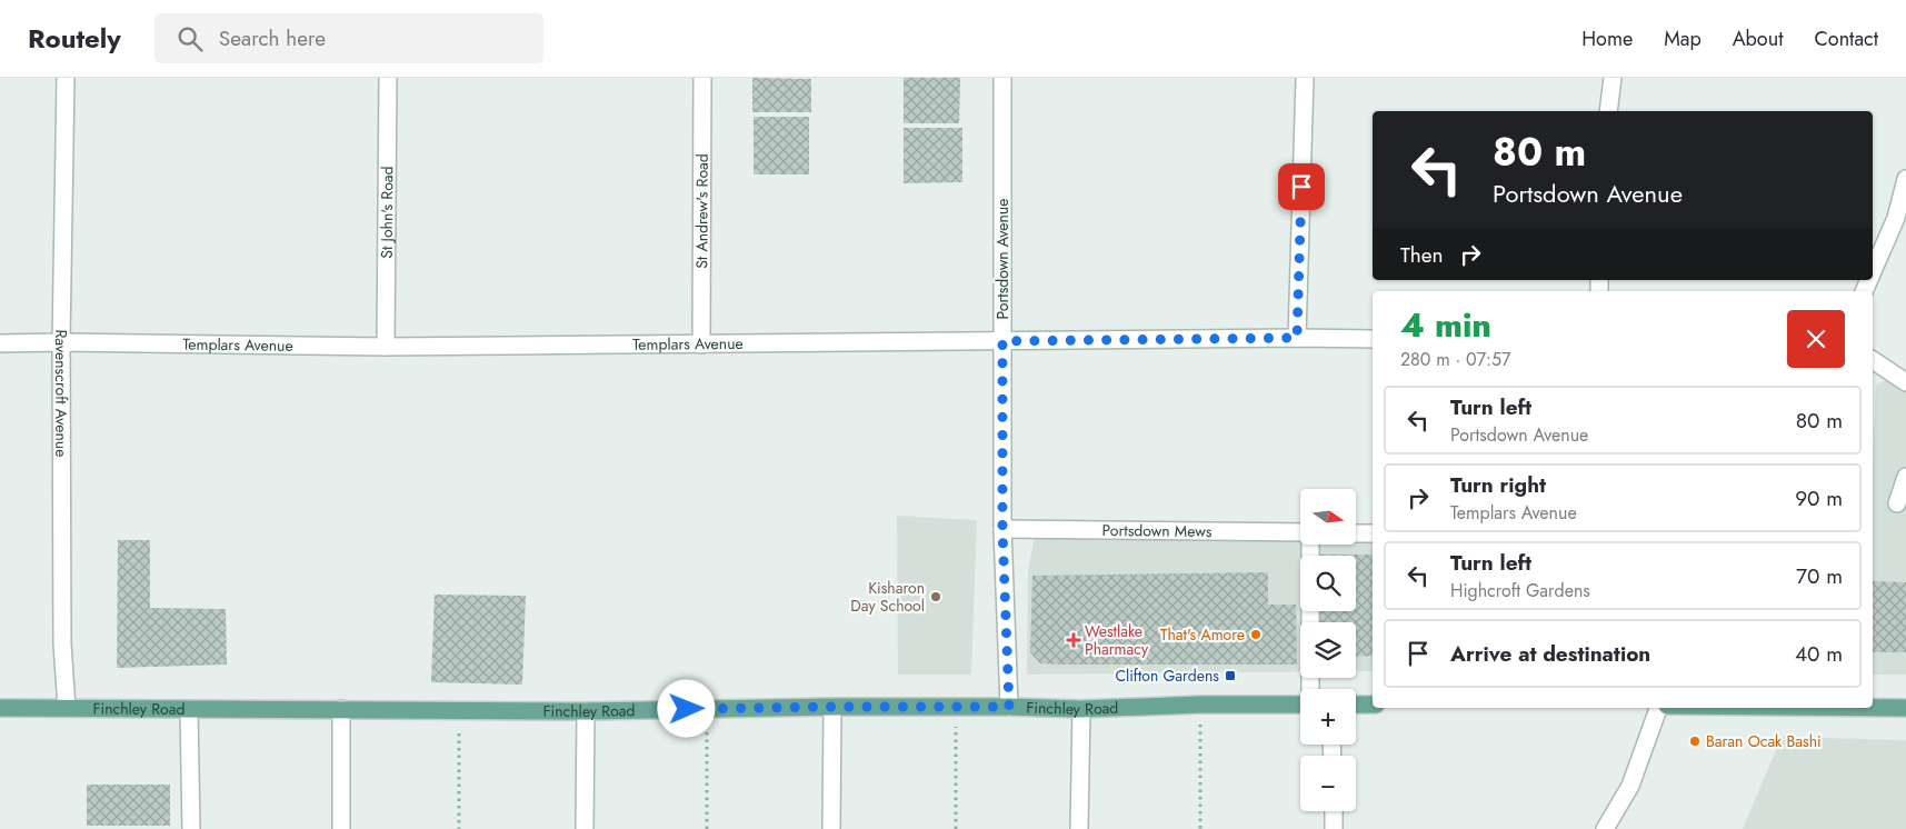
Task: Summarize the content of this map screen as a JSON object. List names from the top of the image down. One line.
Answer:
{"streets":{"main road":["Finchley Road"],"street":["St Andrew's Road","St John's Road","Portsdown Avenue","Templars Avenue","Ravenscroft Avenue","Portsdown Mews"]},"crossings":[["St Andrew's Road","Templars Avenue"],["St John's Road","Templars Avenue"],["Portsdown Avenue","Templars Avenue"],["Portsdown Avenue","Portsdown Mews"],["Portsdown Avenue","Finchley Road"],["Templars Avenue","Ravenscroft Avenue"],["Ravenscroft Avenue","Finchley Road"]],"places":{"other":["Kisharon Day School","That's Amore","Baran Ocak Bashi"],"health":["Westlake Pharmacy"],"transit":["Clifton Gardens"]},"north":"right","page":{"header":"Routely","search":"Search here","nav":["Home","Map","About","Contact"],"turn":["80 m","Portsdown Avenue"],"then":"Then","heading":["4 min","280 m · 07:57"],"list":[{"name":"Turn left","note":"Portsdown Avenue","value":"80 m"},{"name":"Turn right","note":"Templars Avenue","value":"90 m"},{"name":"Turn left","note":"Highcroft Gardens","value":"70 m"},{"name":"Arrive at destination","value":"40 m"}],"map_buttons":["+","−"]}}
